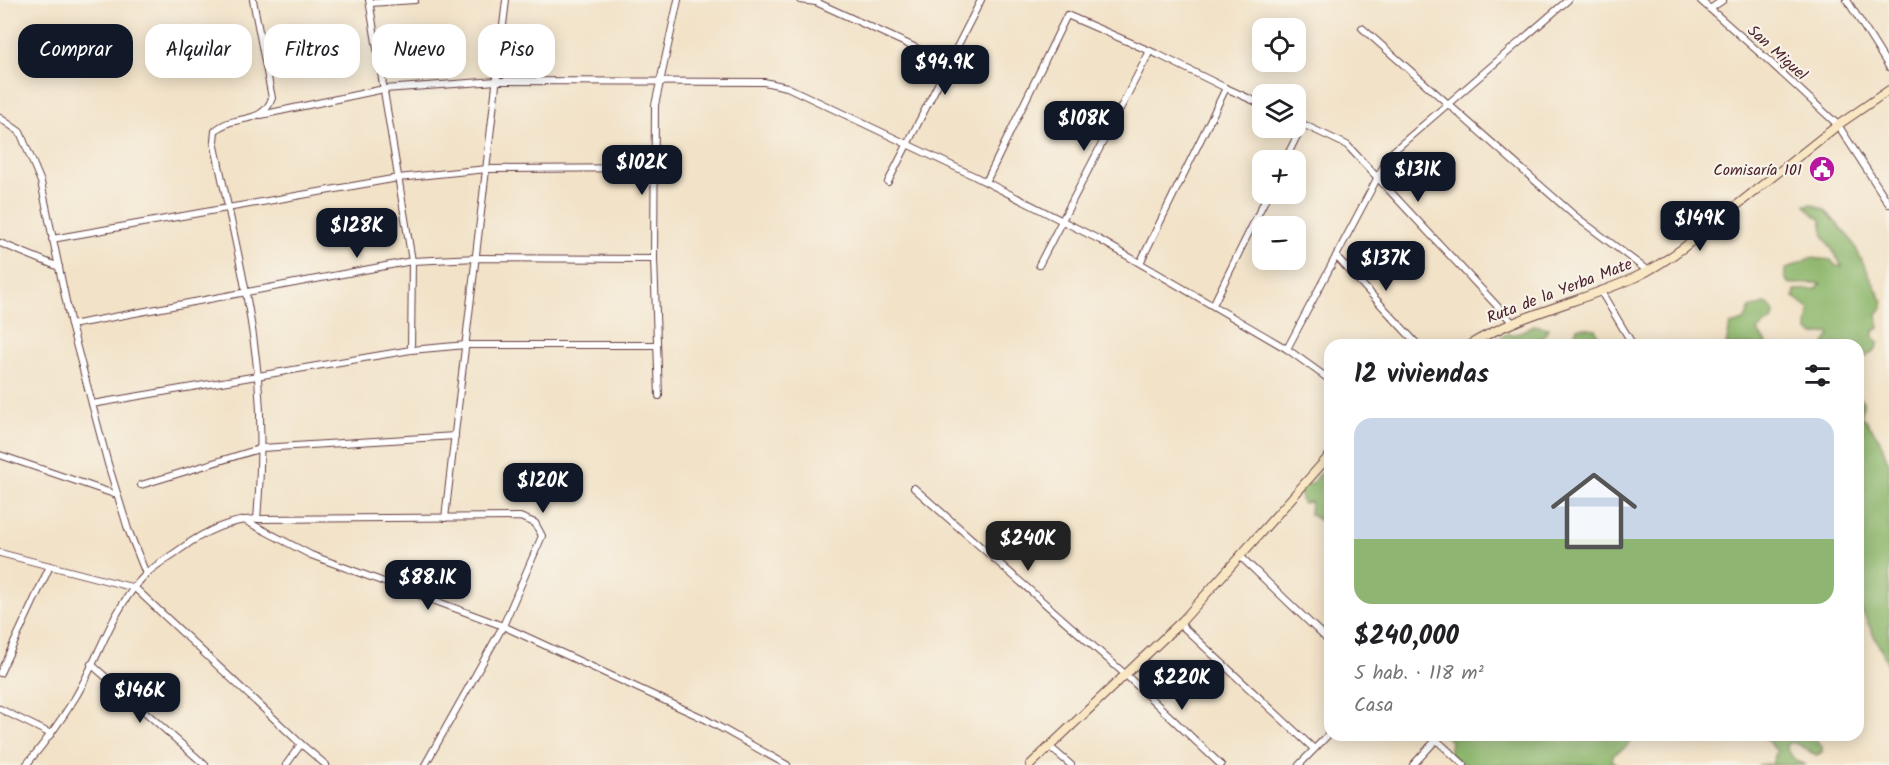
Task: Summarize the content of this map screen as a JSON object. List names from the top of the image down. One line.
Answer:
{"streets":{"main road":["Ruta de la Yerba Mate"],"street":["San Miguel"]},"crossings":[["San Miguel","Ruta de la Yerba Mate"]],"places":{"public building":["Comisaría 101"]},"page":{"map_buttons":["+","−"],"chip":["Comprar","Alquilar","Filtros","Nuevo","Piso"],"price":["$94.9K","$108K","$102K","$131K","$149K","$128K","$137K","$120K","$240K","$88.1K","$220K","$146K"],"heading":"12 viviendas","list":[{"name":"$240,000","note":"5 hab. · 118 m² · Casa"}]}}
